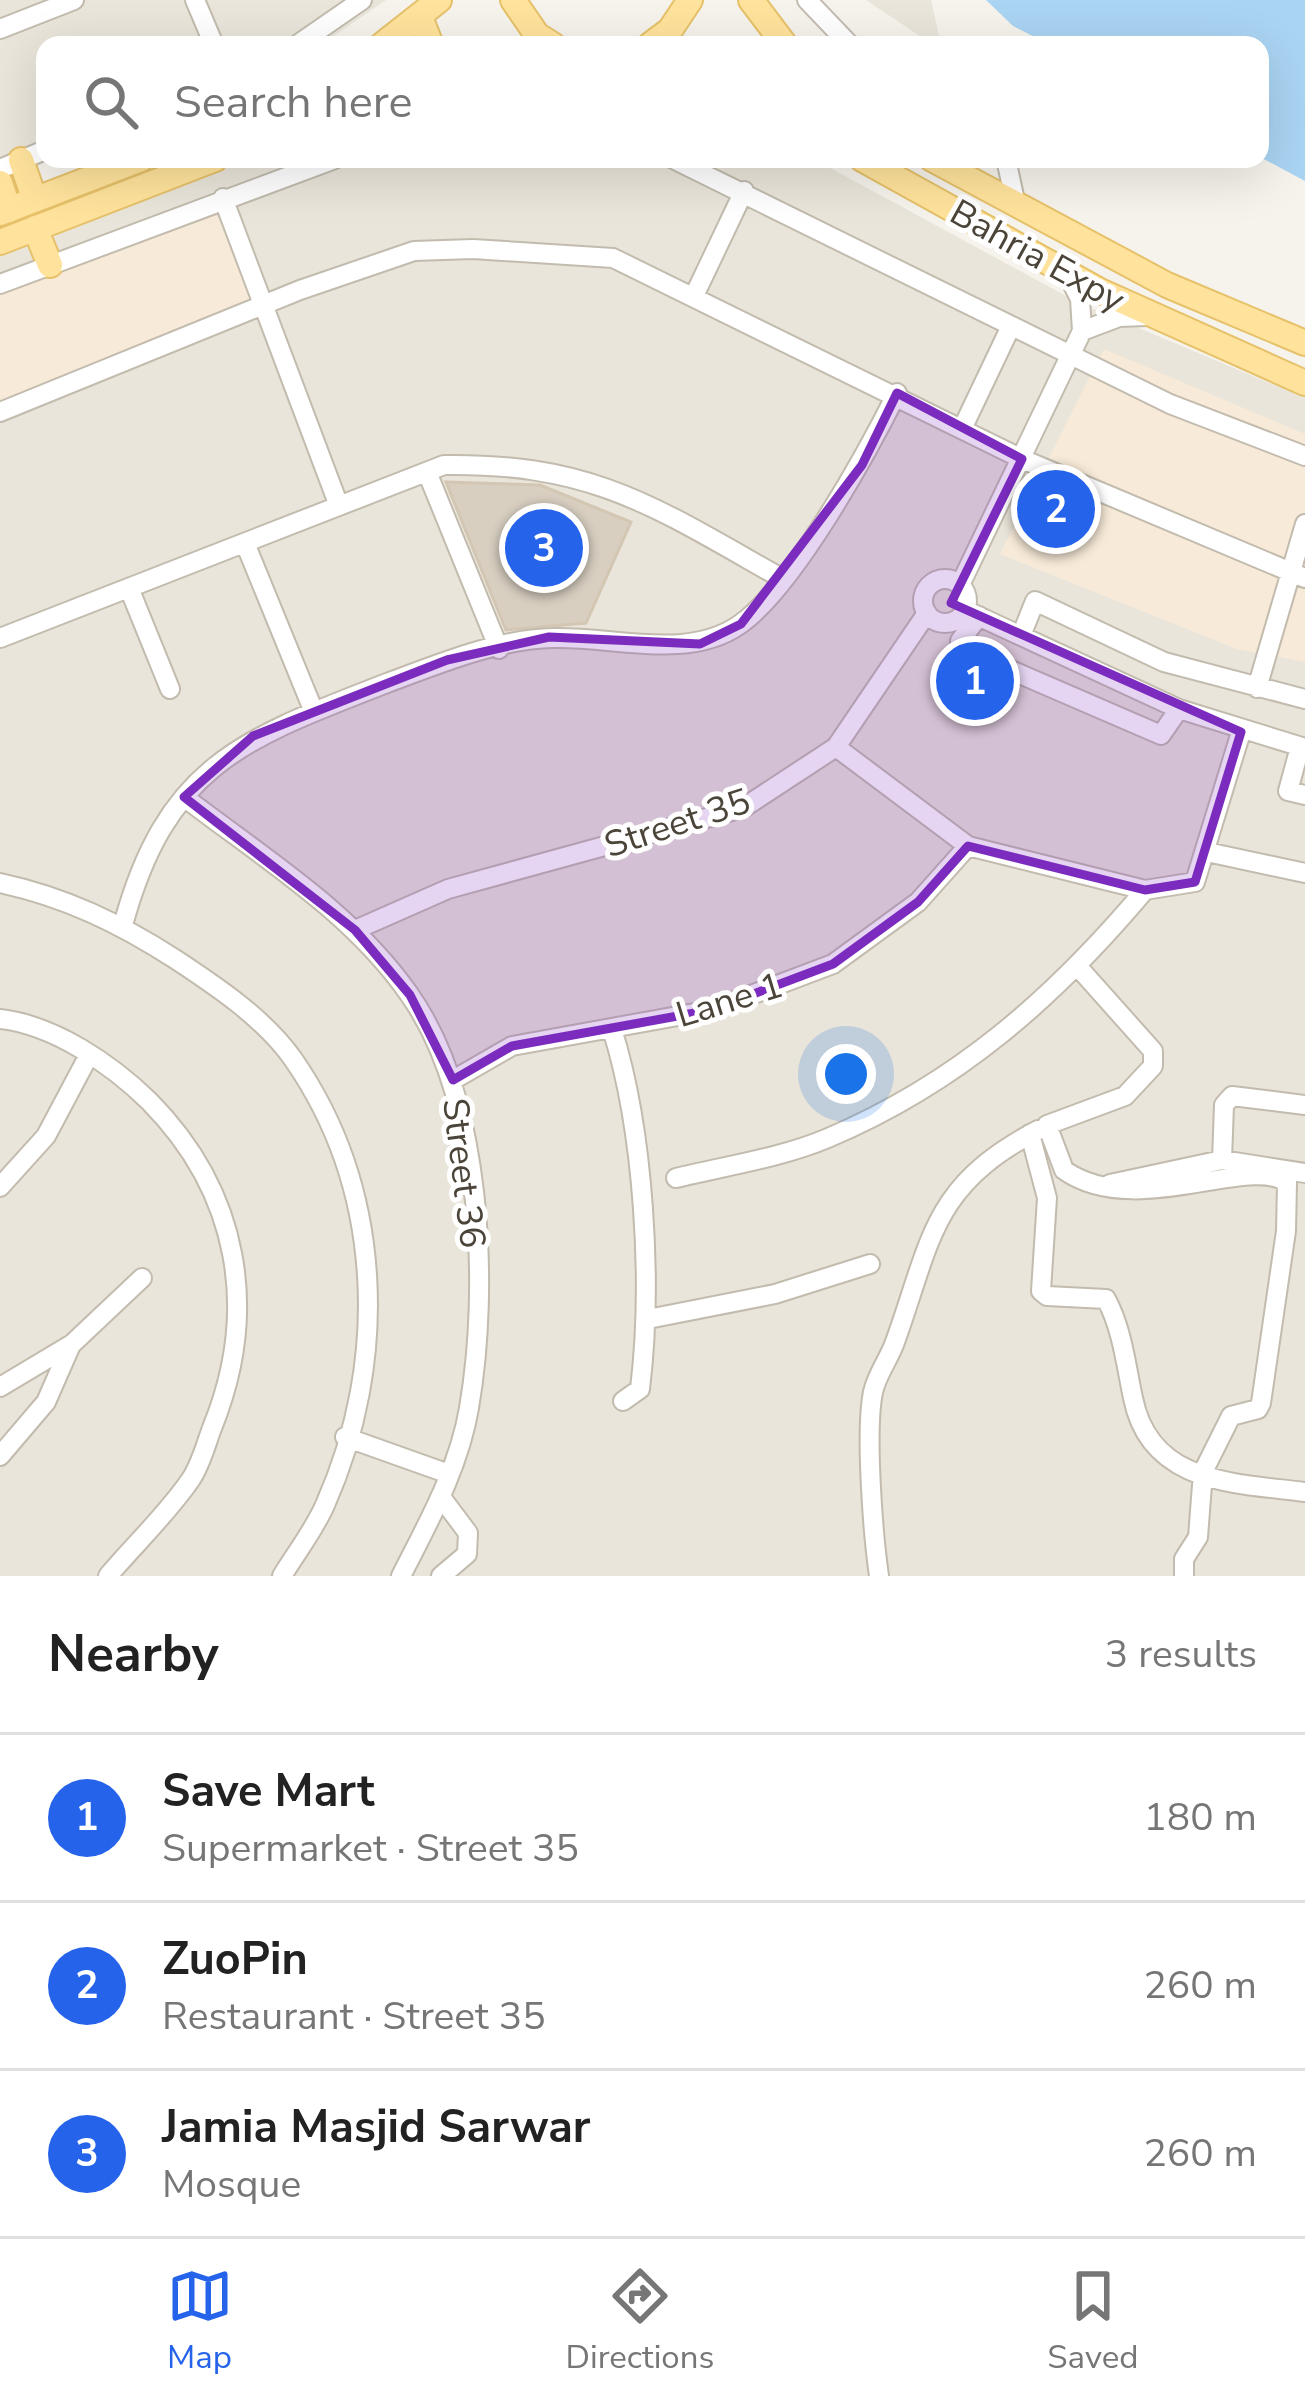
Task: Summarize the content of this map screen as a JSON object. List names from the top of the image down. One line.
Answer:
{"streets":{"main road":["Bahria Expy"],"street":["Street 35","Lane 1","Street 36"]},"crossings":[["Street 35","Street 36"],["Lane 1","Street 36"]],"page":{"search":"Search here","pins":["2","3","1"],"heading":["Nearby","3 results"],"list":[{"mark":"1","name":"Save Mart","note":"Supermarket · Street 35","value":"180 m"},{"mark":"2","name":"ZuoPin","note":"Restaurant · Street 35","value":"260 m"},{"mark":"3","name":"Jamia Masjid Sarwar","note":"Mosque","value":"260 m"}],"nav":["Map","Directions","Saved"]}}
